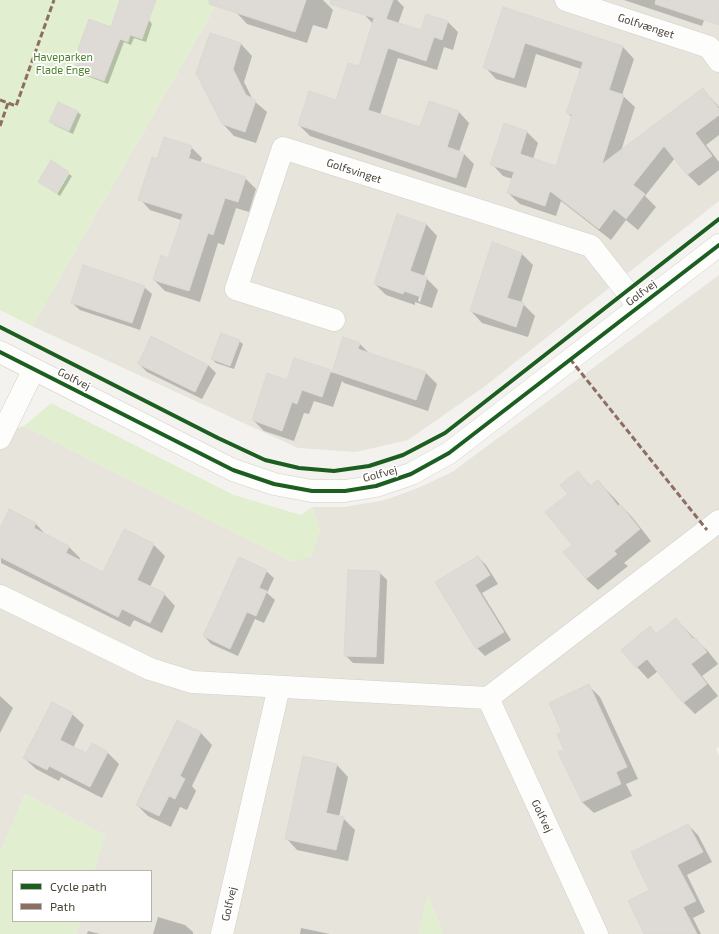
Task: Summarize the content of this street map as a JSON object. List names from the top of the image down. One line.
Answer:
{"streets":{"street":["Golfvænget","Golfsvinget","Golfvej"]},"crossings":[["Golfsvinget","Golfvej"]],"parks":["Haveparken Flade Enge"],"legend":["Cycle path","Path"]}
